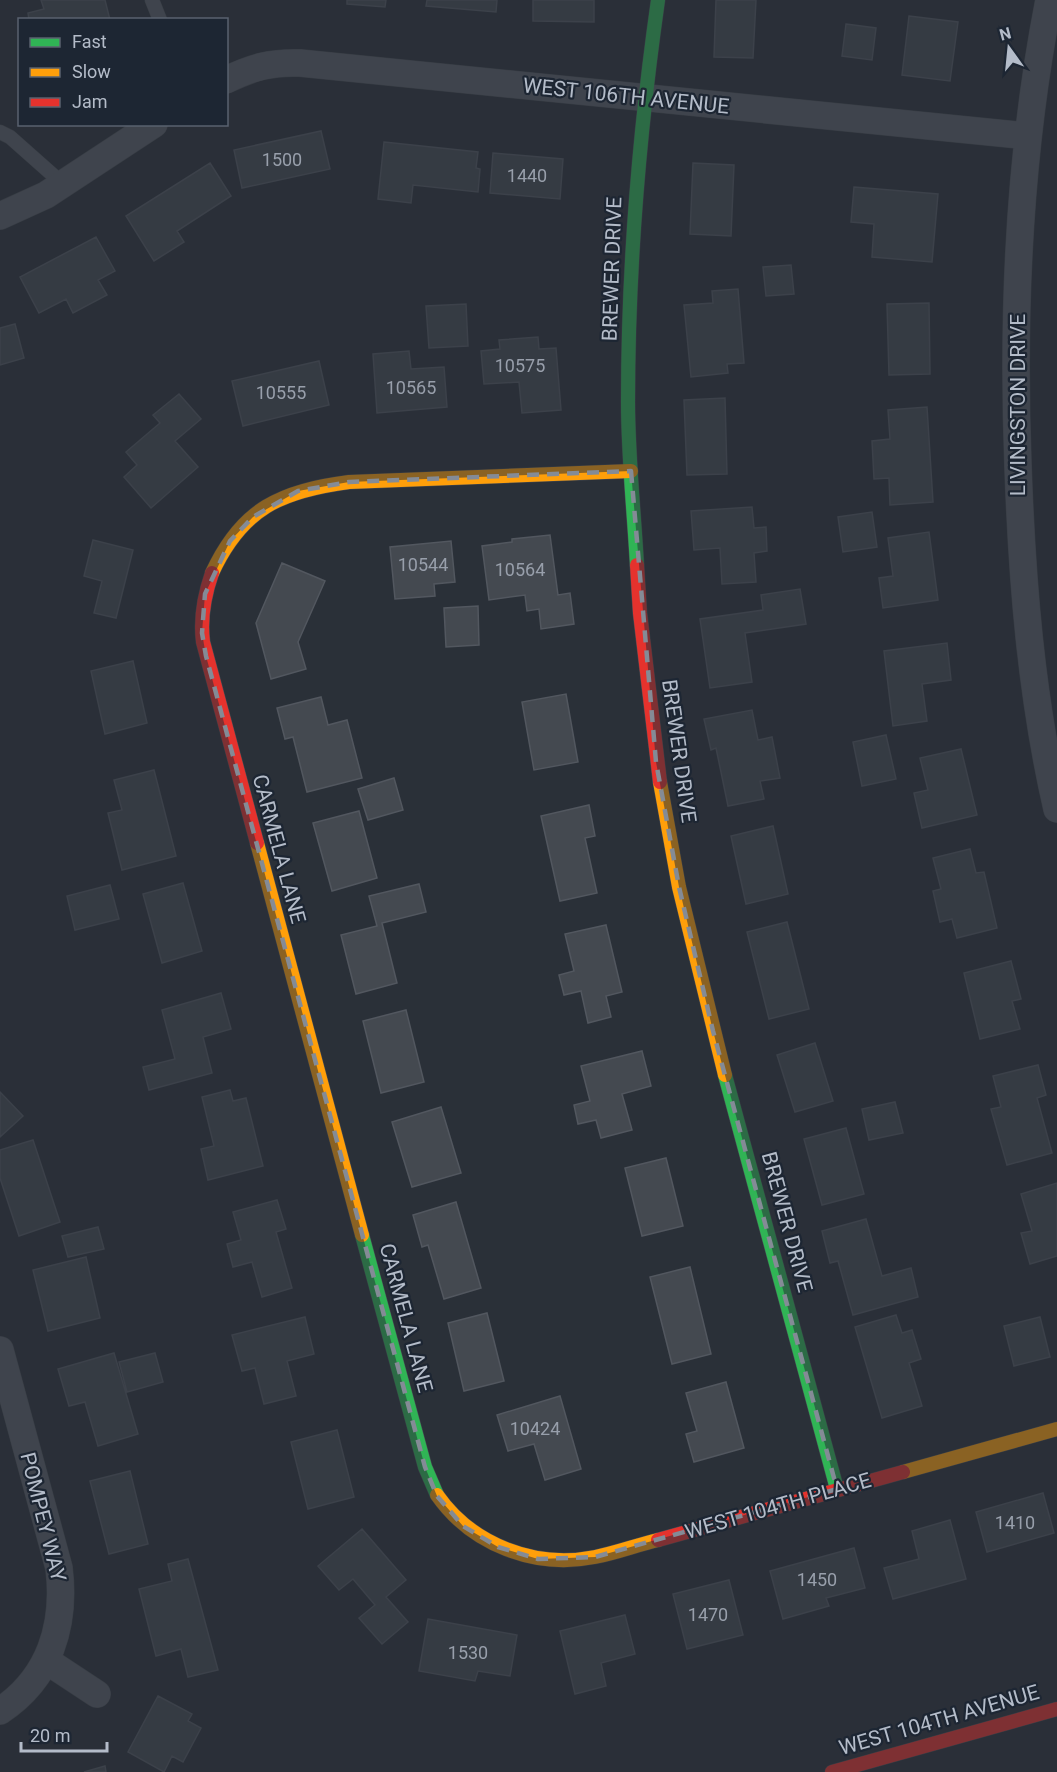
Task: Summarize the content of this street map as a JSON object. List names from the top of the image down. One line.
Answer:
{"streets":{"street":["WEST 106TH AVENUE","BREWER DRIVE","LIVINGSTON DRIVE","CARMELA LANE","WEST 104TH PLACE","POMPEY WAY","WEST 104TH AVENUE"]},"crossings":[["WEST 106TH AVENUE","BREWER DRIVE"],["WEST 106TH AVENUE","LIVINGSTON DRIVE"],["BREWER DRIVE","CARMELA LANE"],["BREWER DRIVE","WEST 104TH PLACE"],["CARMELA LANE","WEST 104TH PLACE"]],"house_numbers":["1500","1440","10575","10565","10555","10544","10564","10424","1410","1450","1470","1530"],"legend":["Fast","Slow","Jam"],"scale_bar":"20 m","north":"top"}
